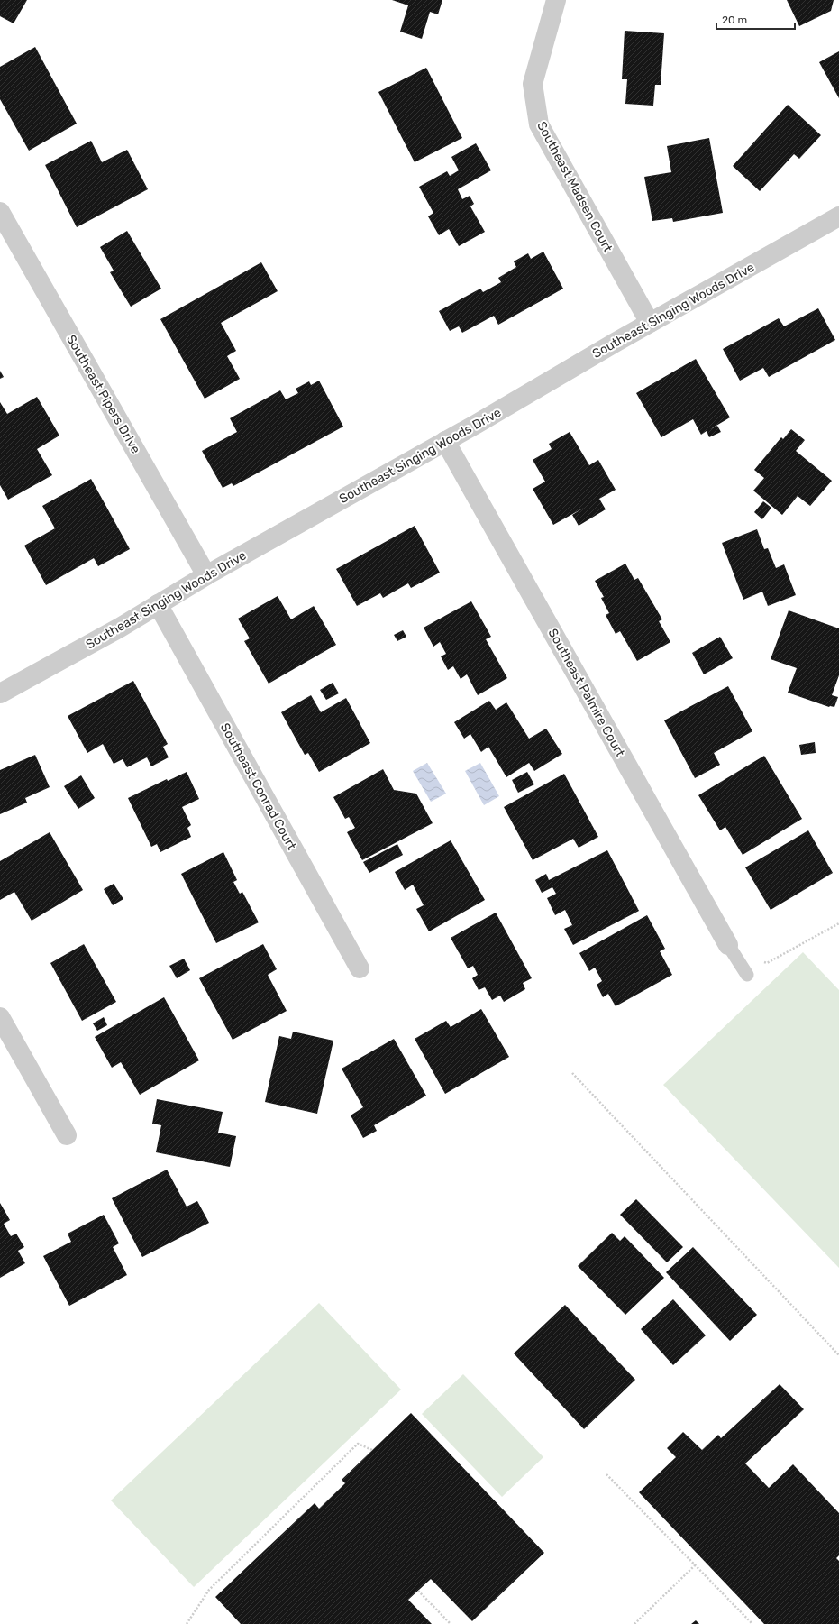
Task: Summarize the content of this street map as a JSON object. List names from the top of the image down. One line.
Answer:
{"streets":{"street":["Southeast Madsen Court","Southeast Singing Woods Drive","Southeast Pipers Drive","Southeast Palmire Court","Southeast Conrad Court"]},"crossings":[["Southeast Madsen Court","Southeast Singing Woods Drive"],["Southeast Singing Woods Drive","Southeast Pipers Drive"],["Southeast Singing Woods Drive","Southeast Palmire Court"],["Southeast Singing Woods Drive","Southeast Conrad Court"]],"scale_bar":"20 m"}
